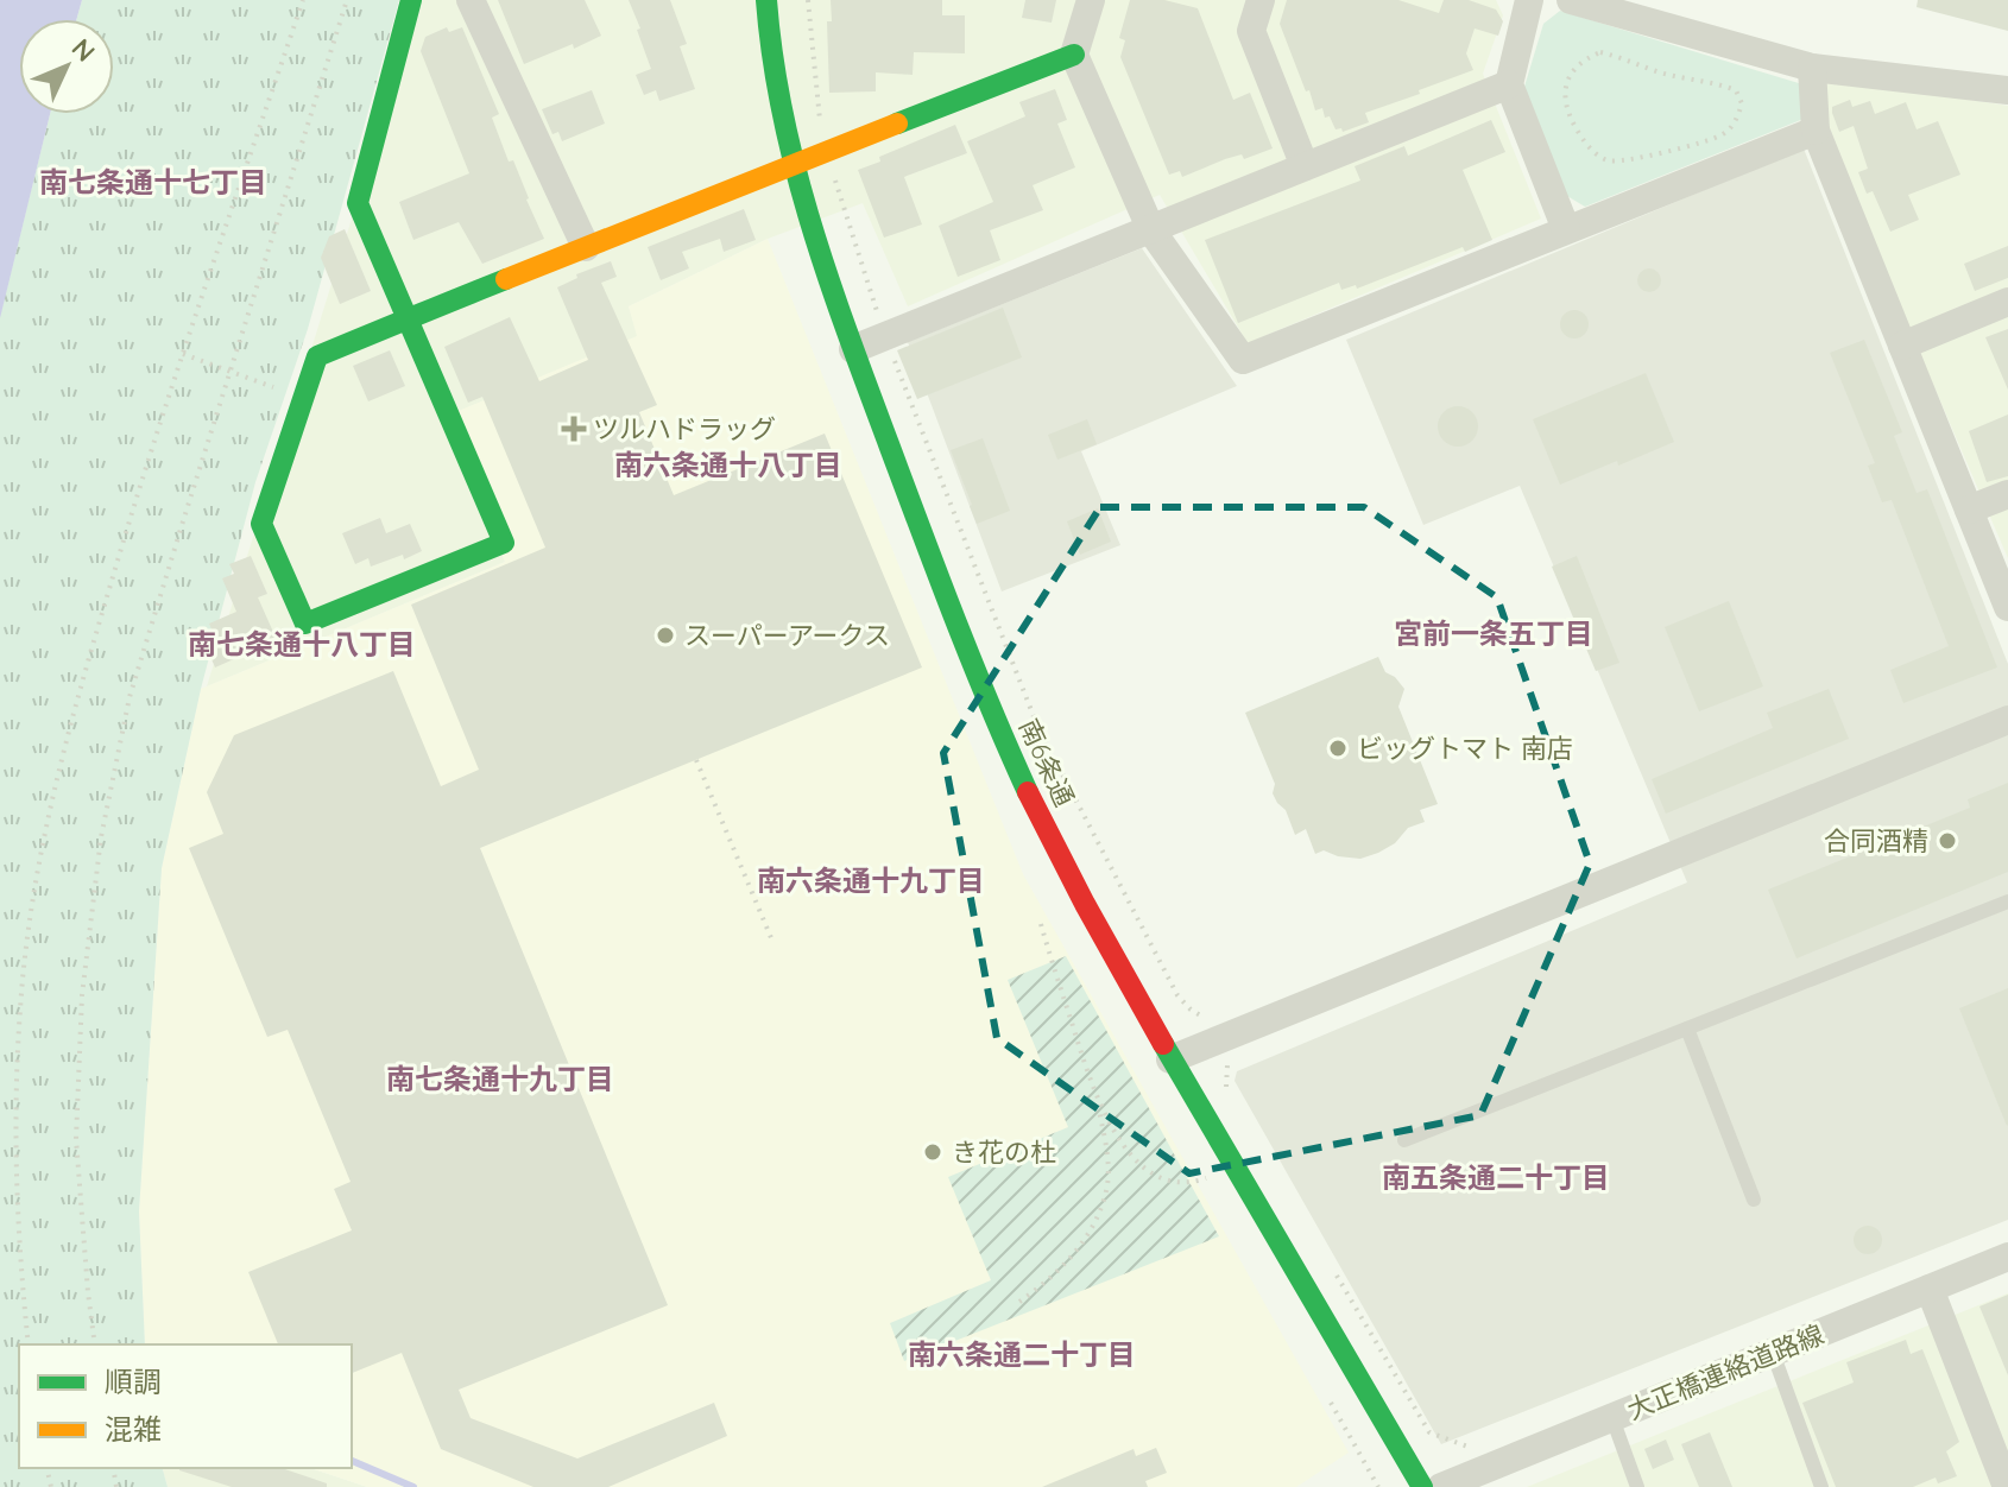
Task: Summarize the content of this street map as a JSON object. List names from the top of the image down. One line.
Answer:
{"streets":{"street":["南6条通","大正橋連絡道路線"]},"districts":["南七条通十七丁目","南六条通十八丁目","宮前一条五丁目","南七条通十八丁目","南六条通十九丁目","南七条通十九丁目","南五条通二十丁目","南六条通二十丁目"],"places":{"health":["ツルハドラッグ"],"other":["スーパーアークス","ビッグトマト 南店","合同酒精","き花の杜"]},"legend":["順調","混雑"],"north":"top right"}
